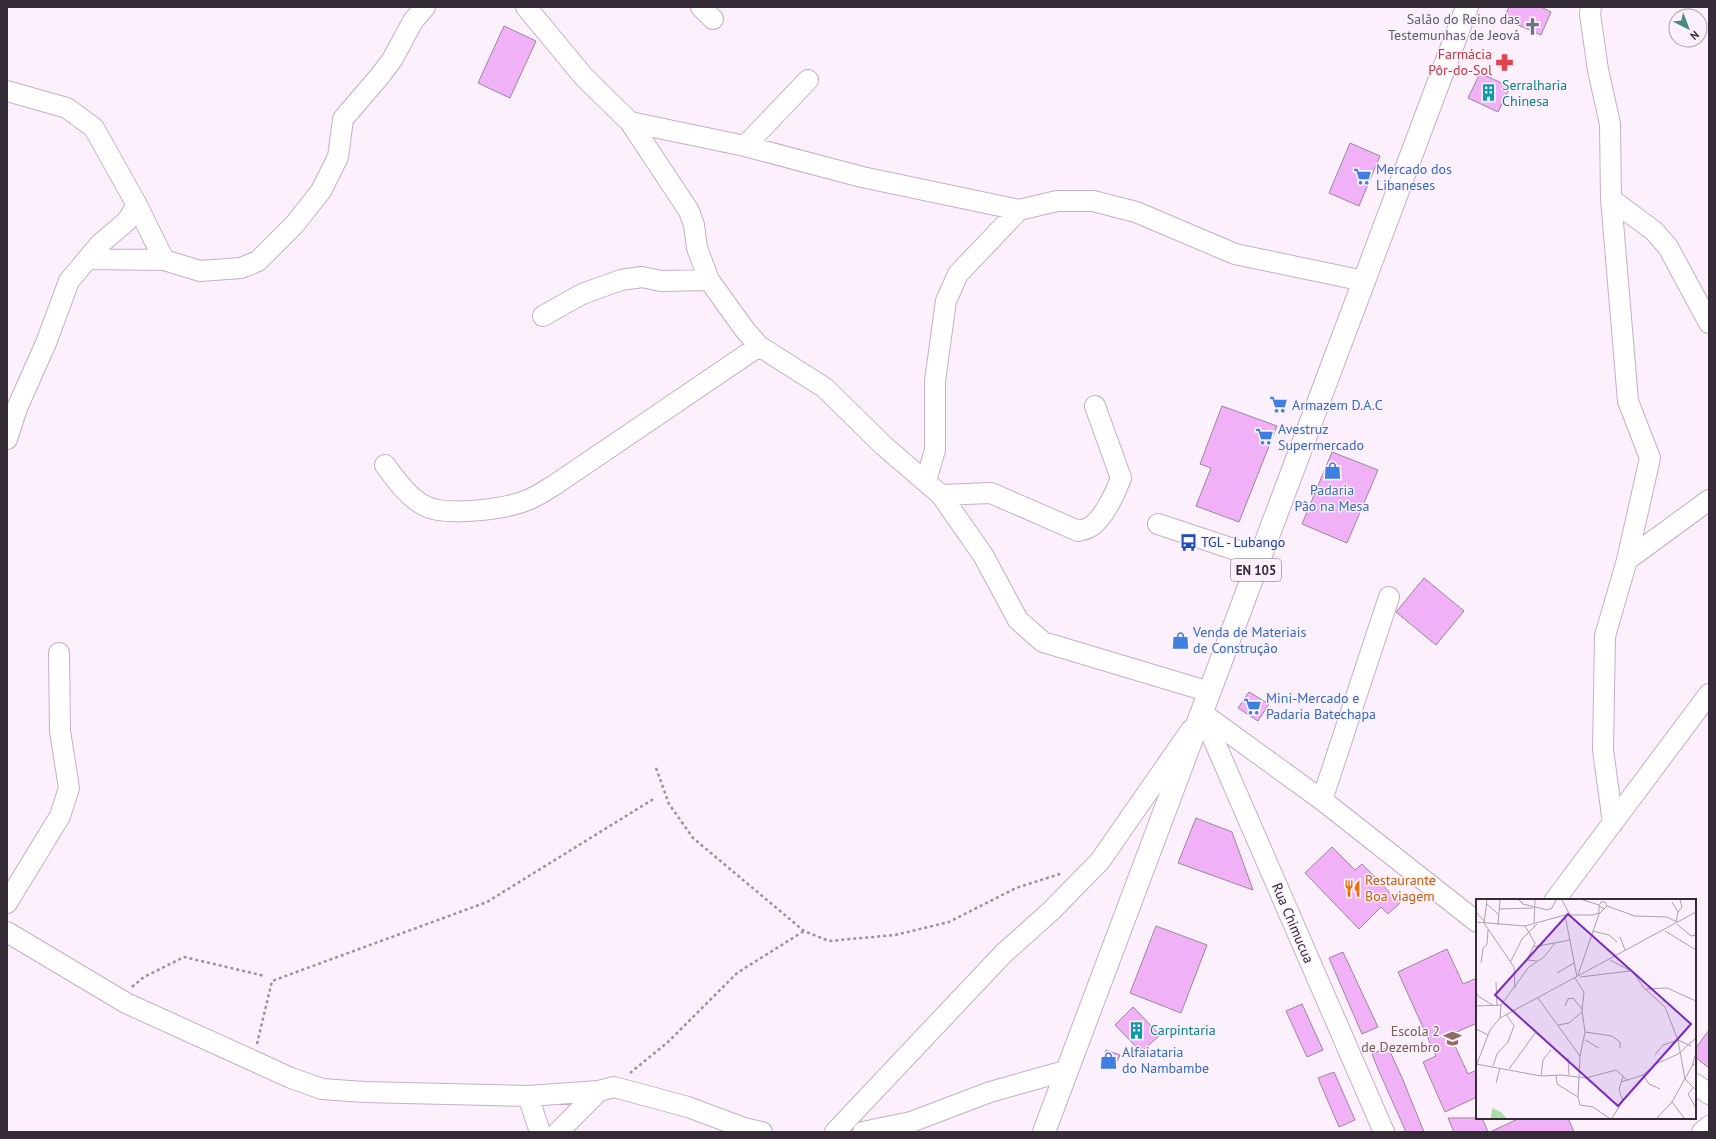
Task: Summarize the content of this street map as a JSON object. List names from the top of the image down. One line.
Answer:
{"streets":{"main road":["EN 105"],"street":["Rua Chimucua"]},"crossings":[["EN 105","Rua Chimucua"]],"places":{"church":["Salão do Reino das Testemunhas de Jeová"],"pharmacy":["Farmácia Pôr-do-Sol"],"building":["Serralharia Chinesa","Carpintaria"],"supermarket":["Mercado dos Libaneses","Armazem D.A.C","Avestruz Supermercado","Mini-Mercado e Padaria Batechapa"],"shop":["Padaria Pão na Mesa","Venda de Materiais de Construção","Alfaiataria do Nambambe"],"bus stop":["TGL - Lubango"],"restaurant":["Restaurante Boa viagem"],"school or university":["Escola 2 de Dezembro"]},"north":"bottom right"}
